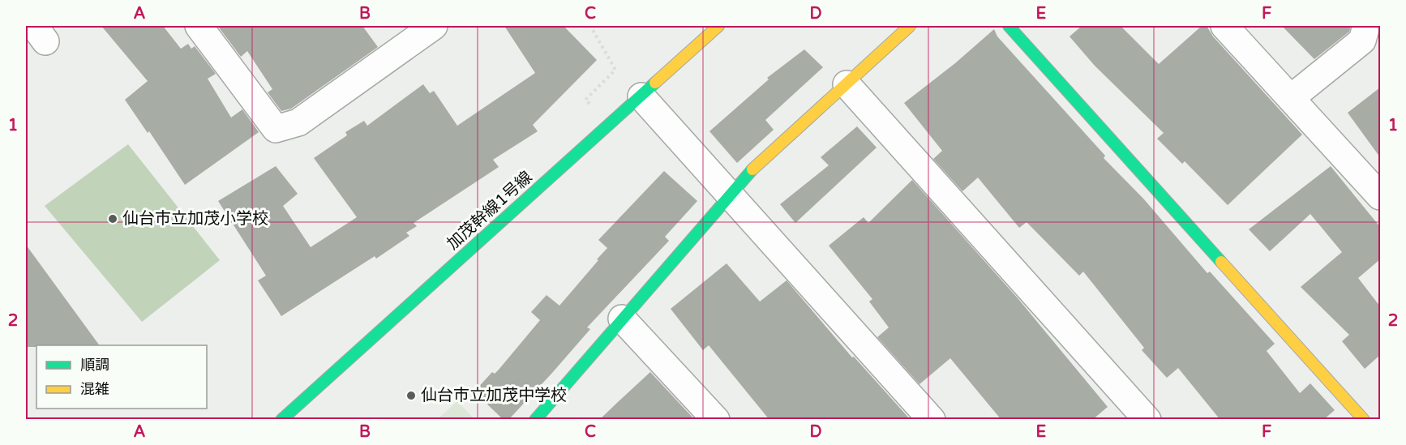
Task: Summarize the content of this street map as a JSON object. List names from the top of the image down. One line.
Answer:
{"streets":{"street":["加茂幹線1号線"]},"places":["仙台市立加茂小学校","仙台市立加茂中学校"],"legend":["順調","混雑"],"grid":{"columns":["A","B","C","D","E","F"],"rows":["1","2"]}}
